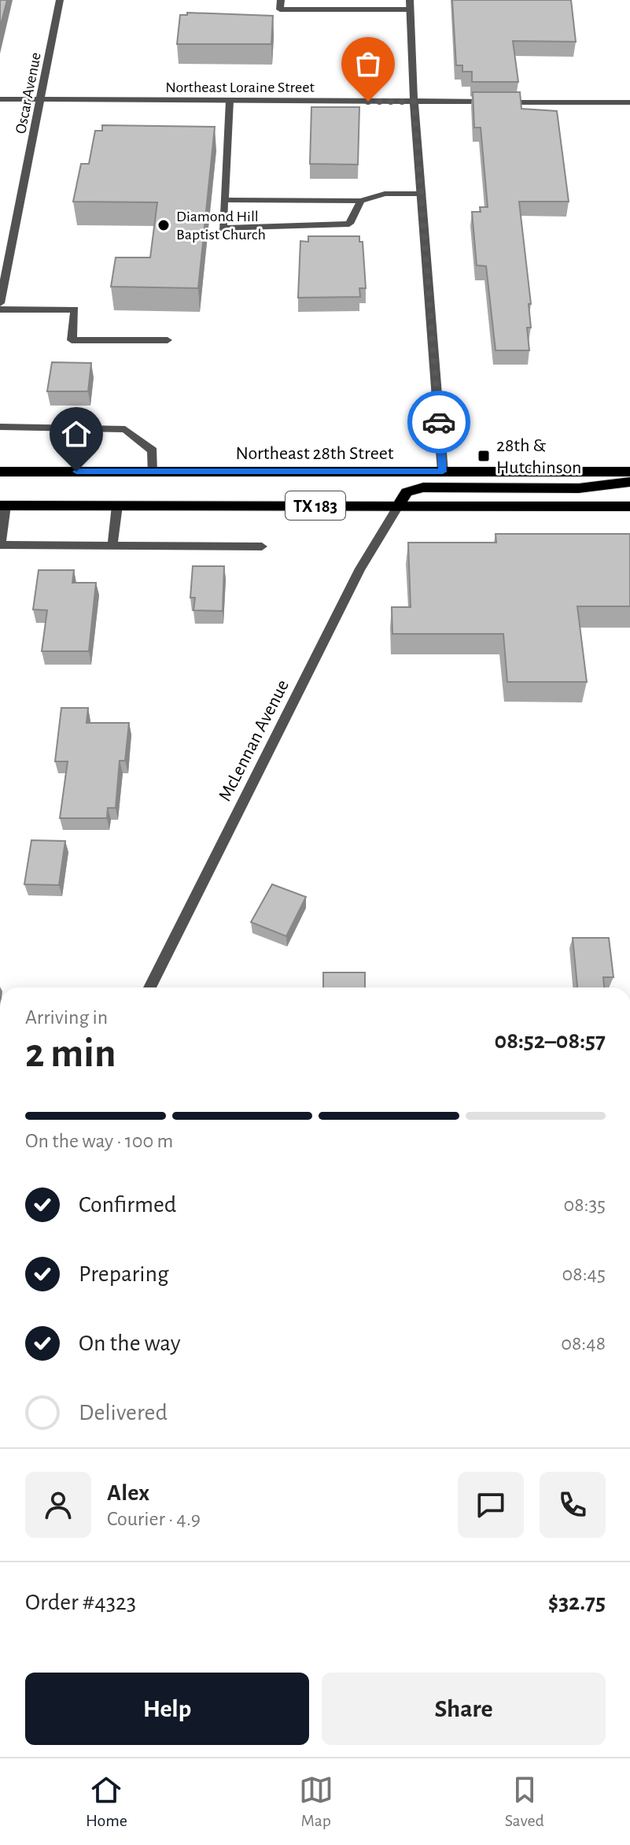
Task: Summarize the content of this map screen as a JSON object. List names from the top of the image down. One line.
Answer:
{"streets":{"main road":["Northeast 28th Street","TX 183"],"street":["Northeast Loraine Street","Oscar Avenue","McLennan Avenue"]},"crossings":[["Northeast Loraine Street","Oscar Avenue"],["TX 183","McLennan Avenue"]],"places":{"other":["Diamond Hill Baptist Church"],"transit":["28th & Hutchinson"]},"page":{"heading":["2 min","Arriving in","08:52–08:57"],"panel":["Alex","Courier · 4.9","Order #4323","$32.75"],"bar":"On the way · 100 m","list":[["Confirmed","08:35"],["Preparing","08:45"],["On the way","08:48"],"Delivered"],"buttons":["Help","Share"],"tabs":["Home","Map","Saved"]}}
